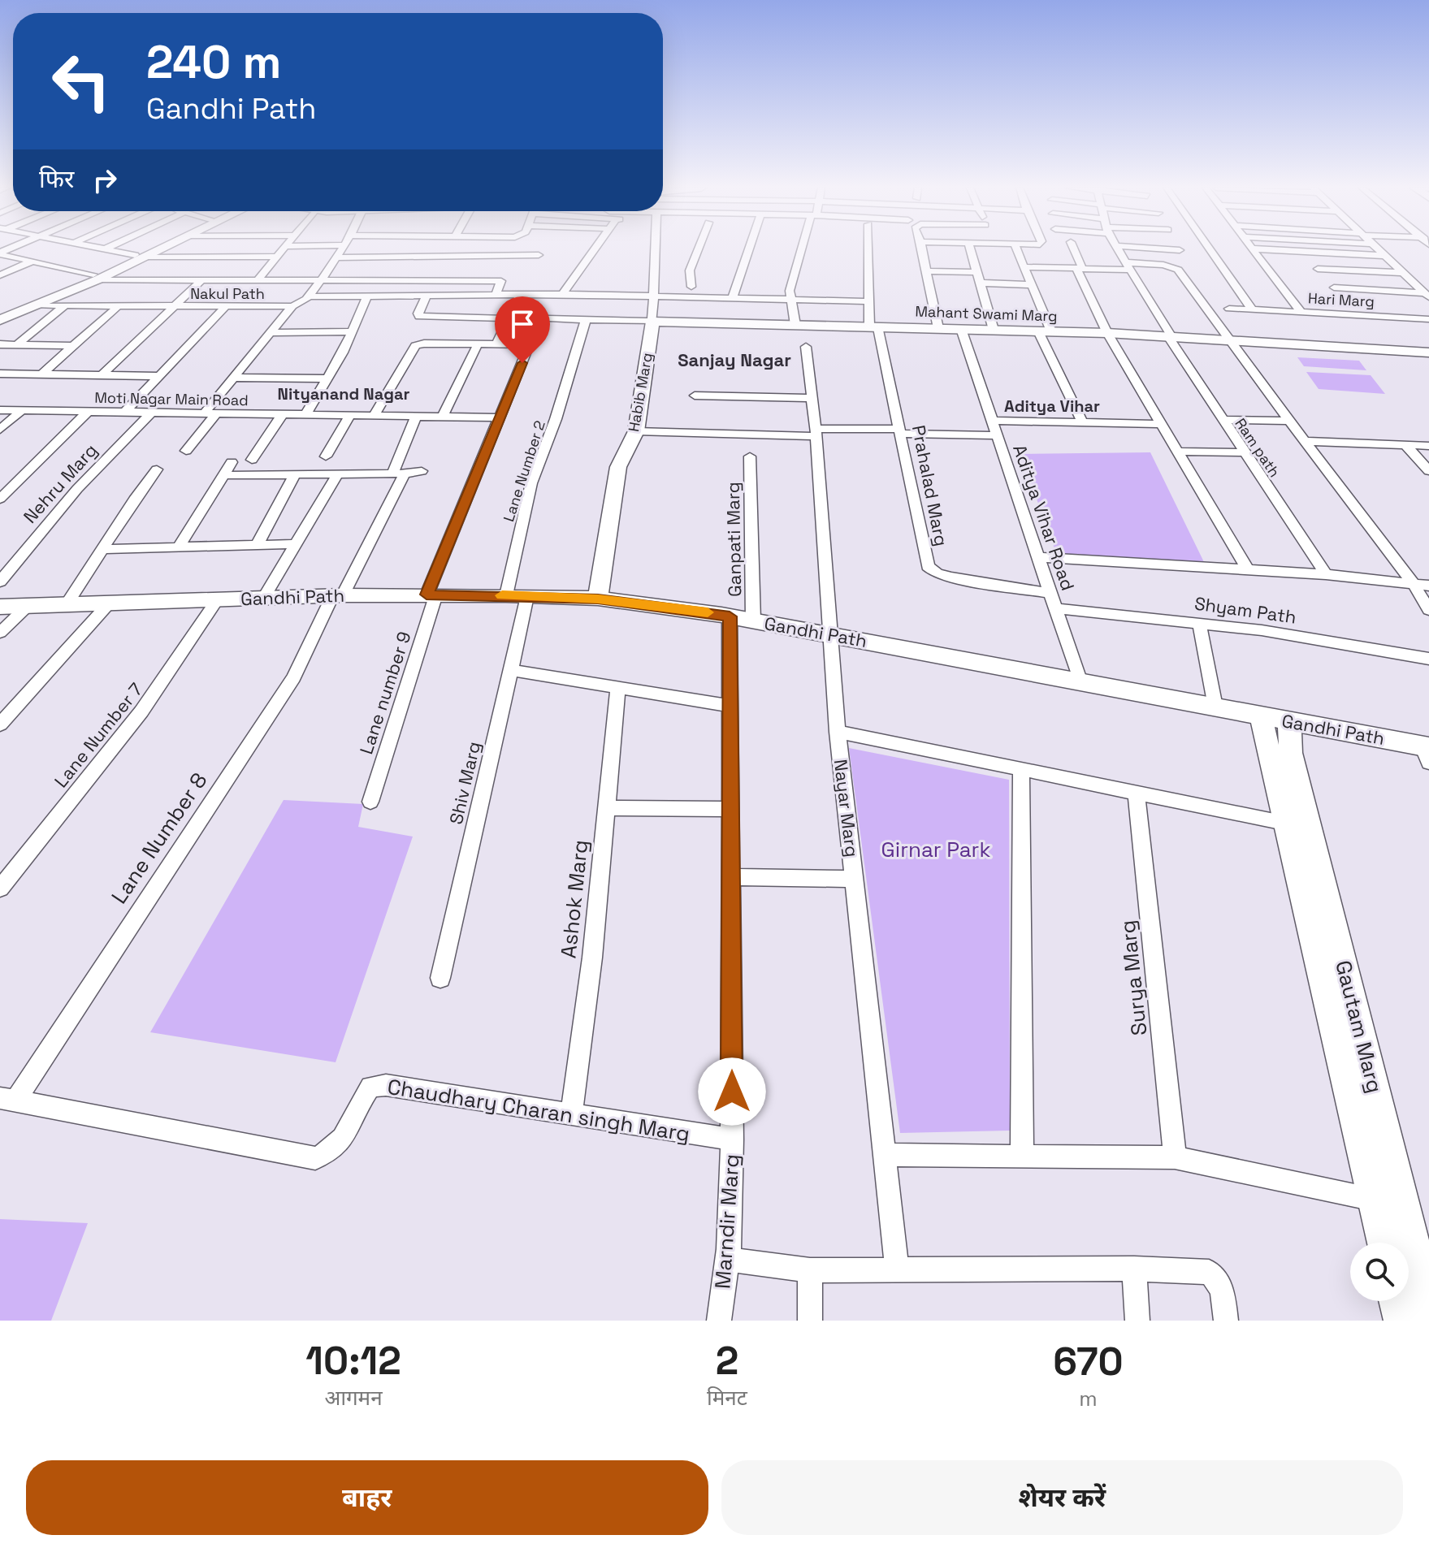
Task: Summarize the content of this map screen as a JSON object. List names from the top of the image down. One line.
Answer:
{"streets":{"street":["Nakul Path","Hari Marg","Mahant Swami Marg","Habib Marg","Moti Nagar Main Road","Ram path","Lane Number 2","Nehru Marg","Prahalad Marg","Aditya Vihar Road","Ganpati Marg","Gandhi Path","Shyam Path","Lane number 9","Lane Number 7","Shiv Marg","Nayar Marg","Lane Number 8","Ashok Marg","Surya Marg","Gautam Marg","Chaudhary Charan singh Marg","Marndir Marg"]},"crossings":[["Mahant Swami Marg","Habib Marg"],["Mahant Swami Marg","Ram path"],["Mahant Swami Marg","Lane Number 2"],["Mahant Swami Marg","Prahalad Marg"],["Mahant Swami Marg","Aditya Vihar Road"],["Mahant Swami Marg","Lane number 9"],["Habib Marg","Gandhi Path"],["Moti Nagar Main Road","Nehru Marg"],["Moti Nagar Main Road","Lane number 9"],["Moti Nagar Main Road","Lane Number 8"],["Lane Number 2","Gandhi Path"],["Prahalad Marg","Aditya Vihar Road"],["Aditya Vihar Road","Gandhi Path"],["Aditya Vihar Road","Shyam Path"],["Ganpati Marg","Gandhi Path"],["Gandhi Path","Lane number 9"],["Gandhi Path","Lane Number 7"],["Gandhi Path","Shiv Marg"],["Gandhi Path","Nayar Marg"],["Gandhi Path","Lane Number 8"],["Gandhi Path","Gautam Marg"],["Gandhi Path","Marndir Marg"],["Lane Number 8","Chaudhary Charan singh Marg"],["Ashok Marg","Chaudhary Charan singh Marg"],["Chaudhary Charan singh Marg","Marndir Marg"]],"districts":["Sanjay Nagar","Nityanand Nagar","Aditya Vihar"],"parks":["Girnar Park"],"page":{"turn":["240 m","Gandhi Path"],"then":"फिर","eta":["10:12","आगमन","2","मिनट","670","m"],"buttons":["बाहर","शेयर करें"]}}
